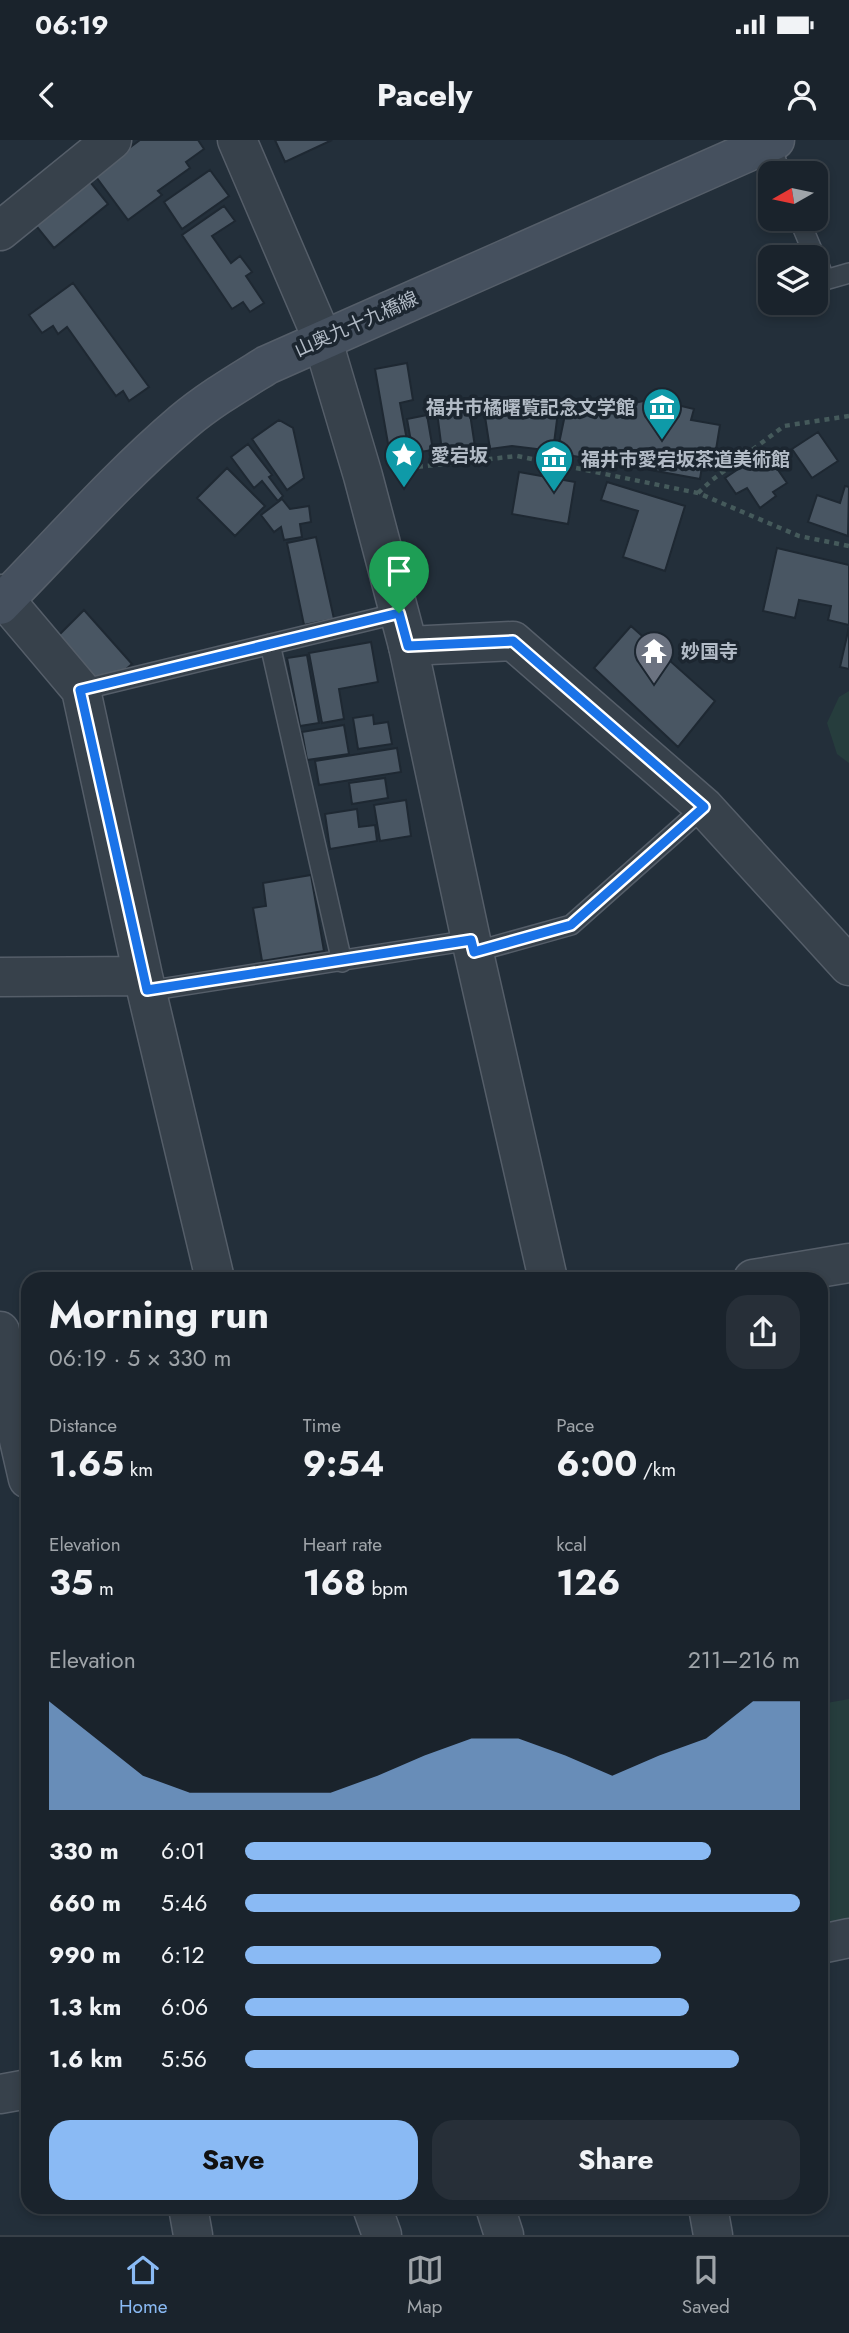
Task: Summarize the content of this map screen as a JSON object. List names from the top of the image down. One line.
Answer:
{"streets":{"main road":["山奥九十九橋線"]},"places":{"museum":["福井市橘曙覧記念文学館","福井市愛宕坂茶道美術館"],"place":["愛宕坂"],"temple":["妙国寺"]},"north":"left","page":{"status":"06:19","header":"Pacely","heading":["Morning run","06:19 · 5 × 330 m"],"stats":[["Distance","1.65 km"],["Time","9:54"],["Pace","6:00 /km"],["Elevation","35 m"],["Heart rate","168 bpm"],["kcal","126"]],"chart":["Elevation","211–216 m"],"list":[{"name":"330 m","note":"6:01"},{"name":"660 m","note":"5:46"},{"name":"990 m","note":"6:12"},{"name":"1.3 km","note":"6:06"},{"name":"1.6 km","note":"5:56"}],"buttons":["Save","Share"],"tabs":["Home","Map","Saved"]}}
